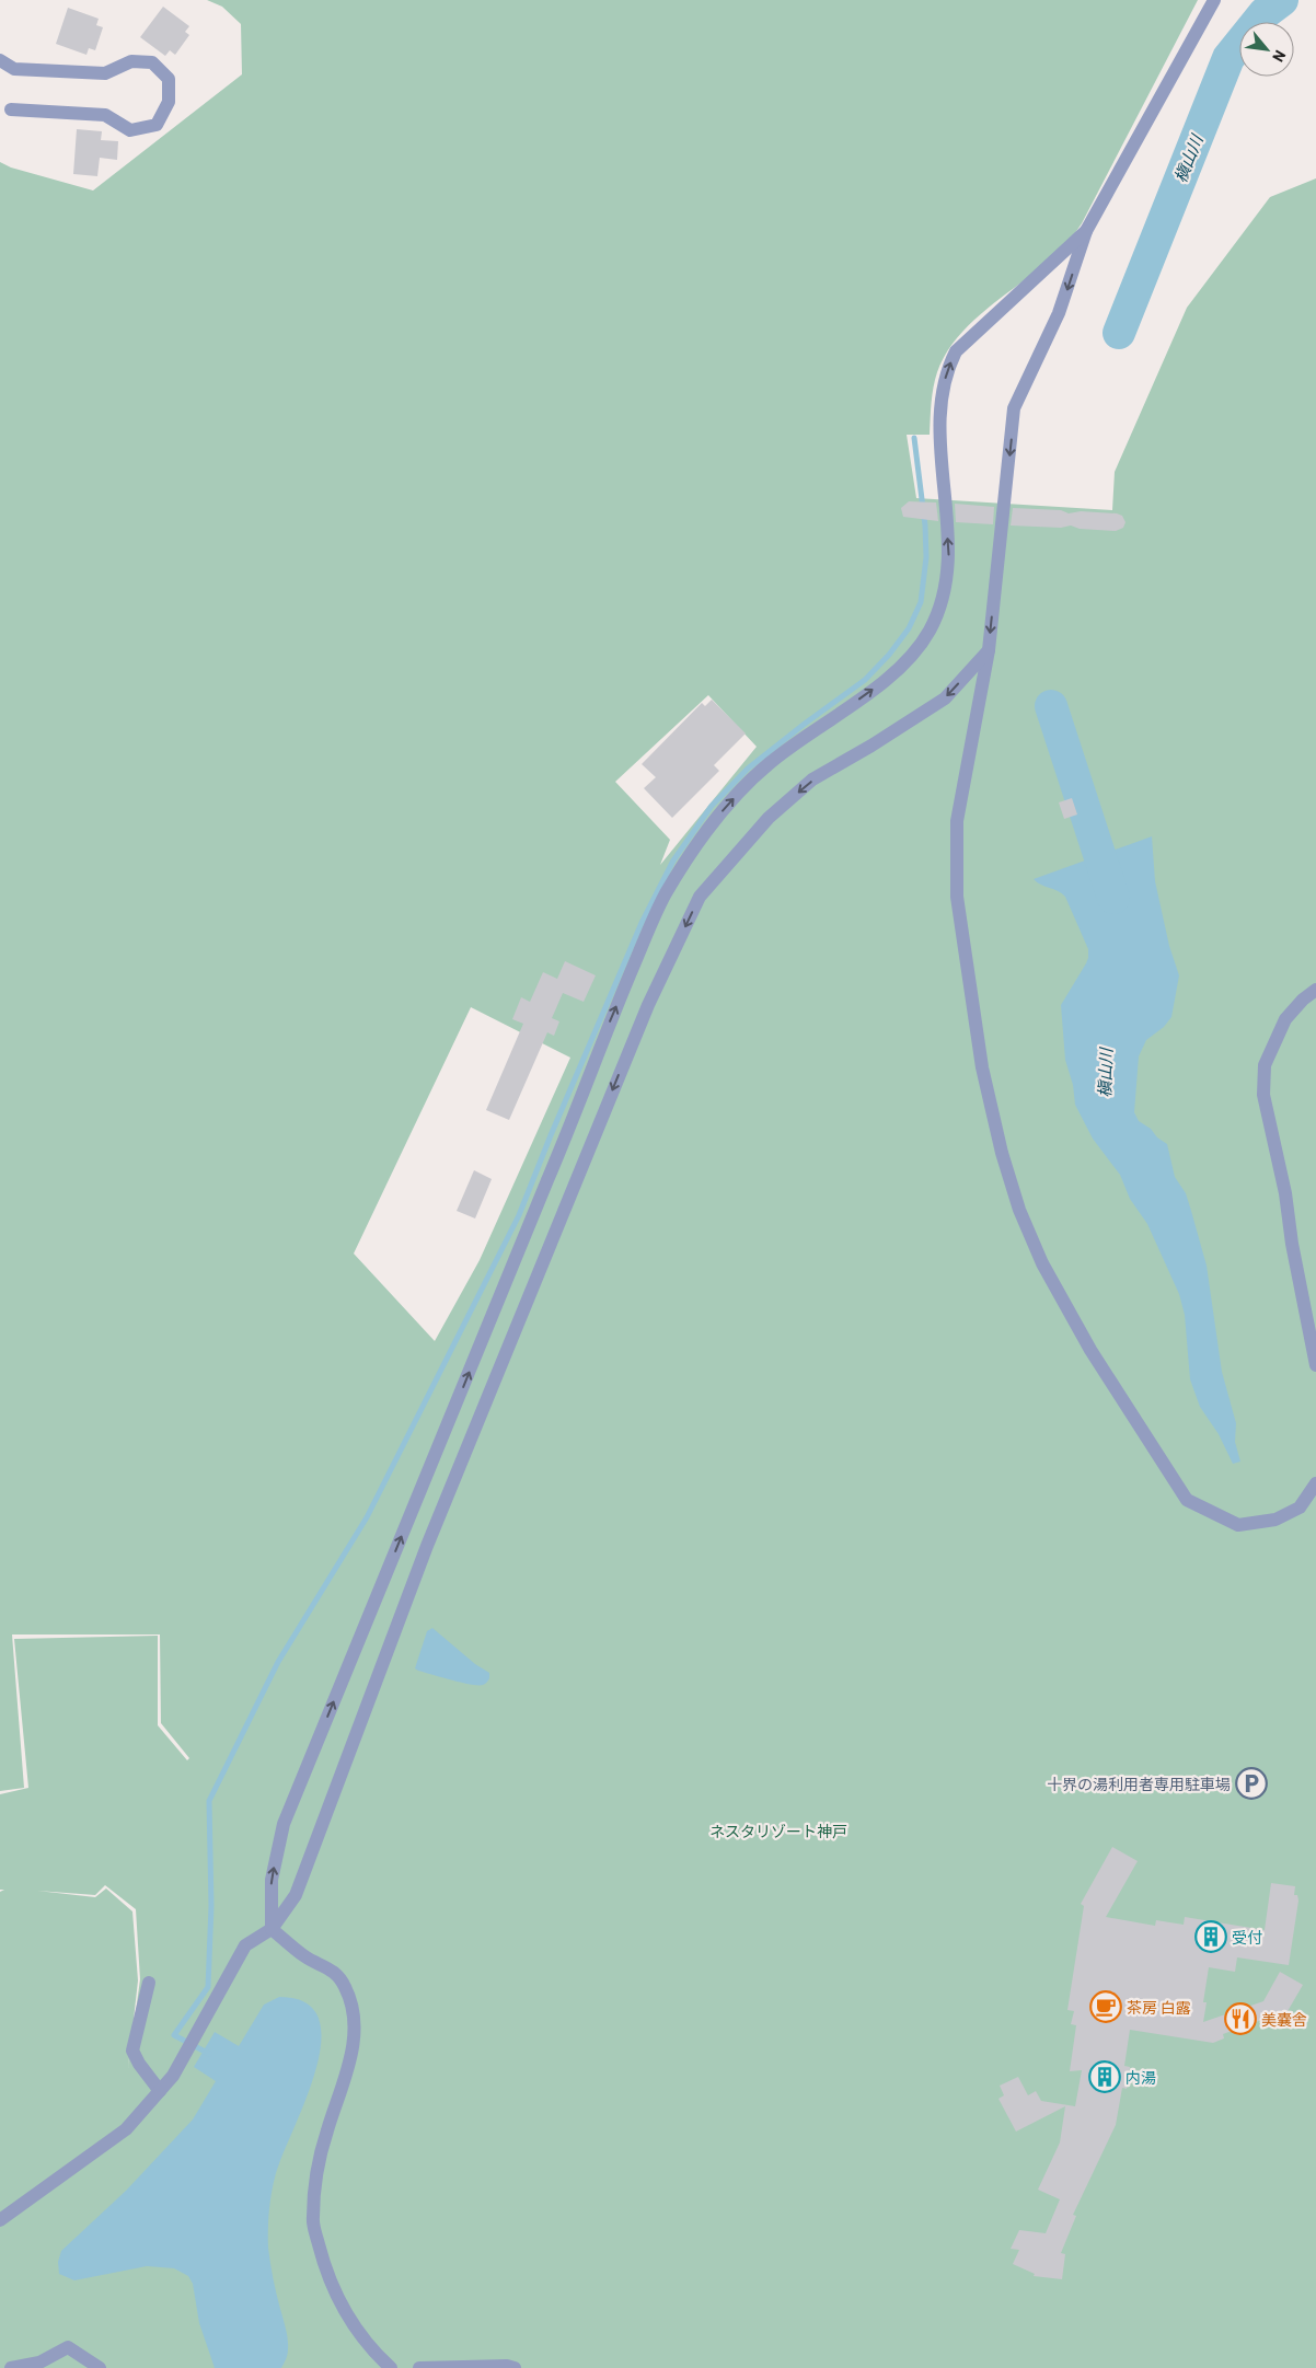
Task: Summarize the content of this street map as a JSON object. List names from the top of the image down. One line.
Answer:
{"water":["槇山川"],"parks":["ネスタリゾート神戸"],"places":{"parking":["十界の湯利用者専用駐車場"],"building":["受付","内湯"],"cafe":["茶房 白露"],"restaurant":["美嚢舎"]},"north":"bottom right"}
